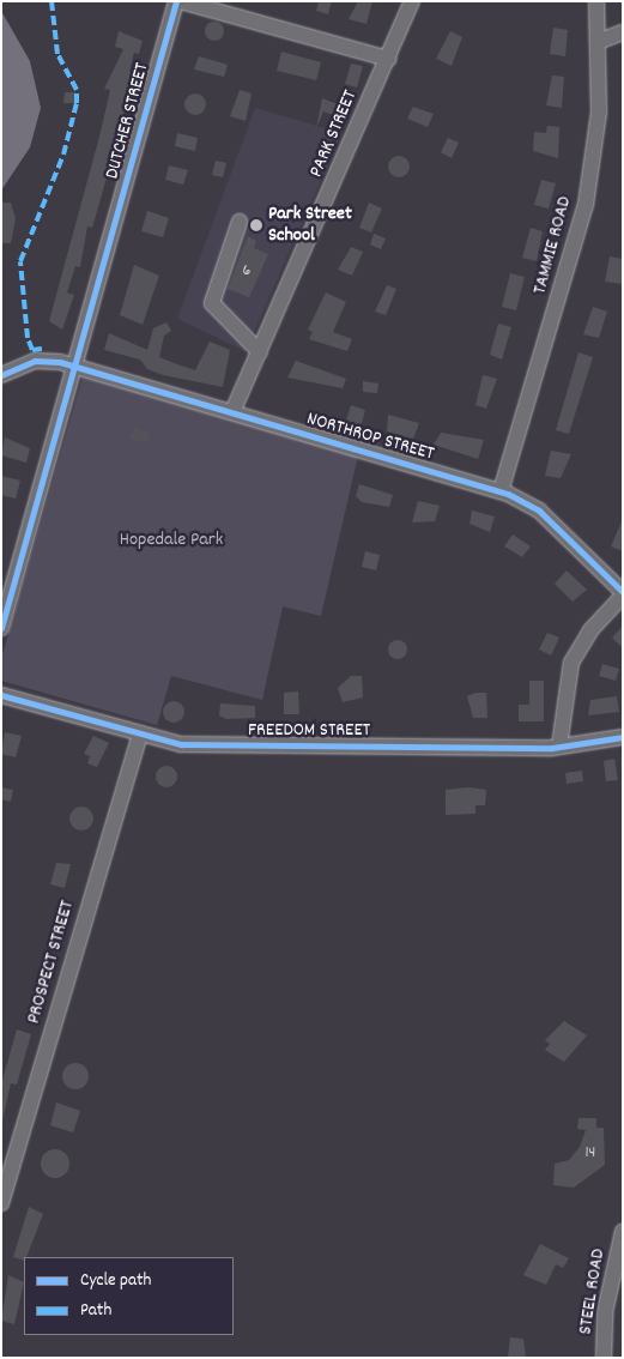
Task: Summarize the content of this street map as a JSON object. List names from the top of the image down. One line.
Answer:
{"streets":{"street":["DUTCHER STREET","PARK STREET","TAMMIE ROAD","NORTHROP STREET","FREEDOM STREET","PROSPECT STREET","STEEL ROAD"]},"crossings":[["DUTCHER STREET","NORTHROP STREET"],["PARK STREET","NORTHROP STREET"],["TAMMIE ROAD","NORTHROP STREET"],["FREEDOM STREET","PROSPECT STREET"]],"parks":["Hopedale Park"],"places":["Park Street School"],"house_numbers":["6","14"],"legend":["Cycle path","Path"]}
